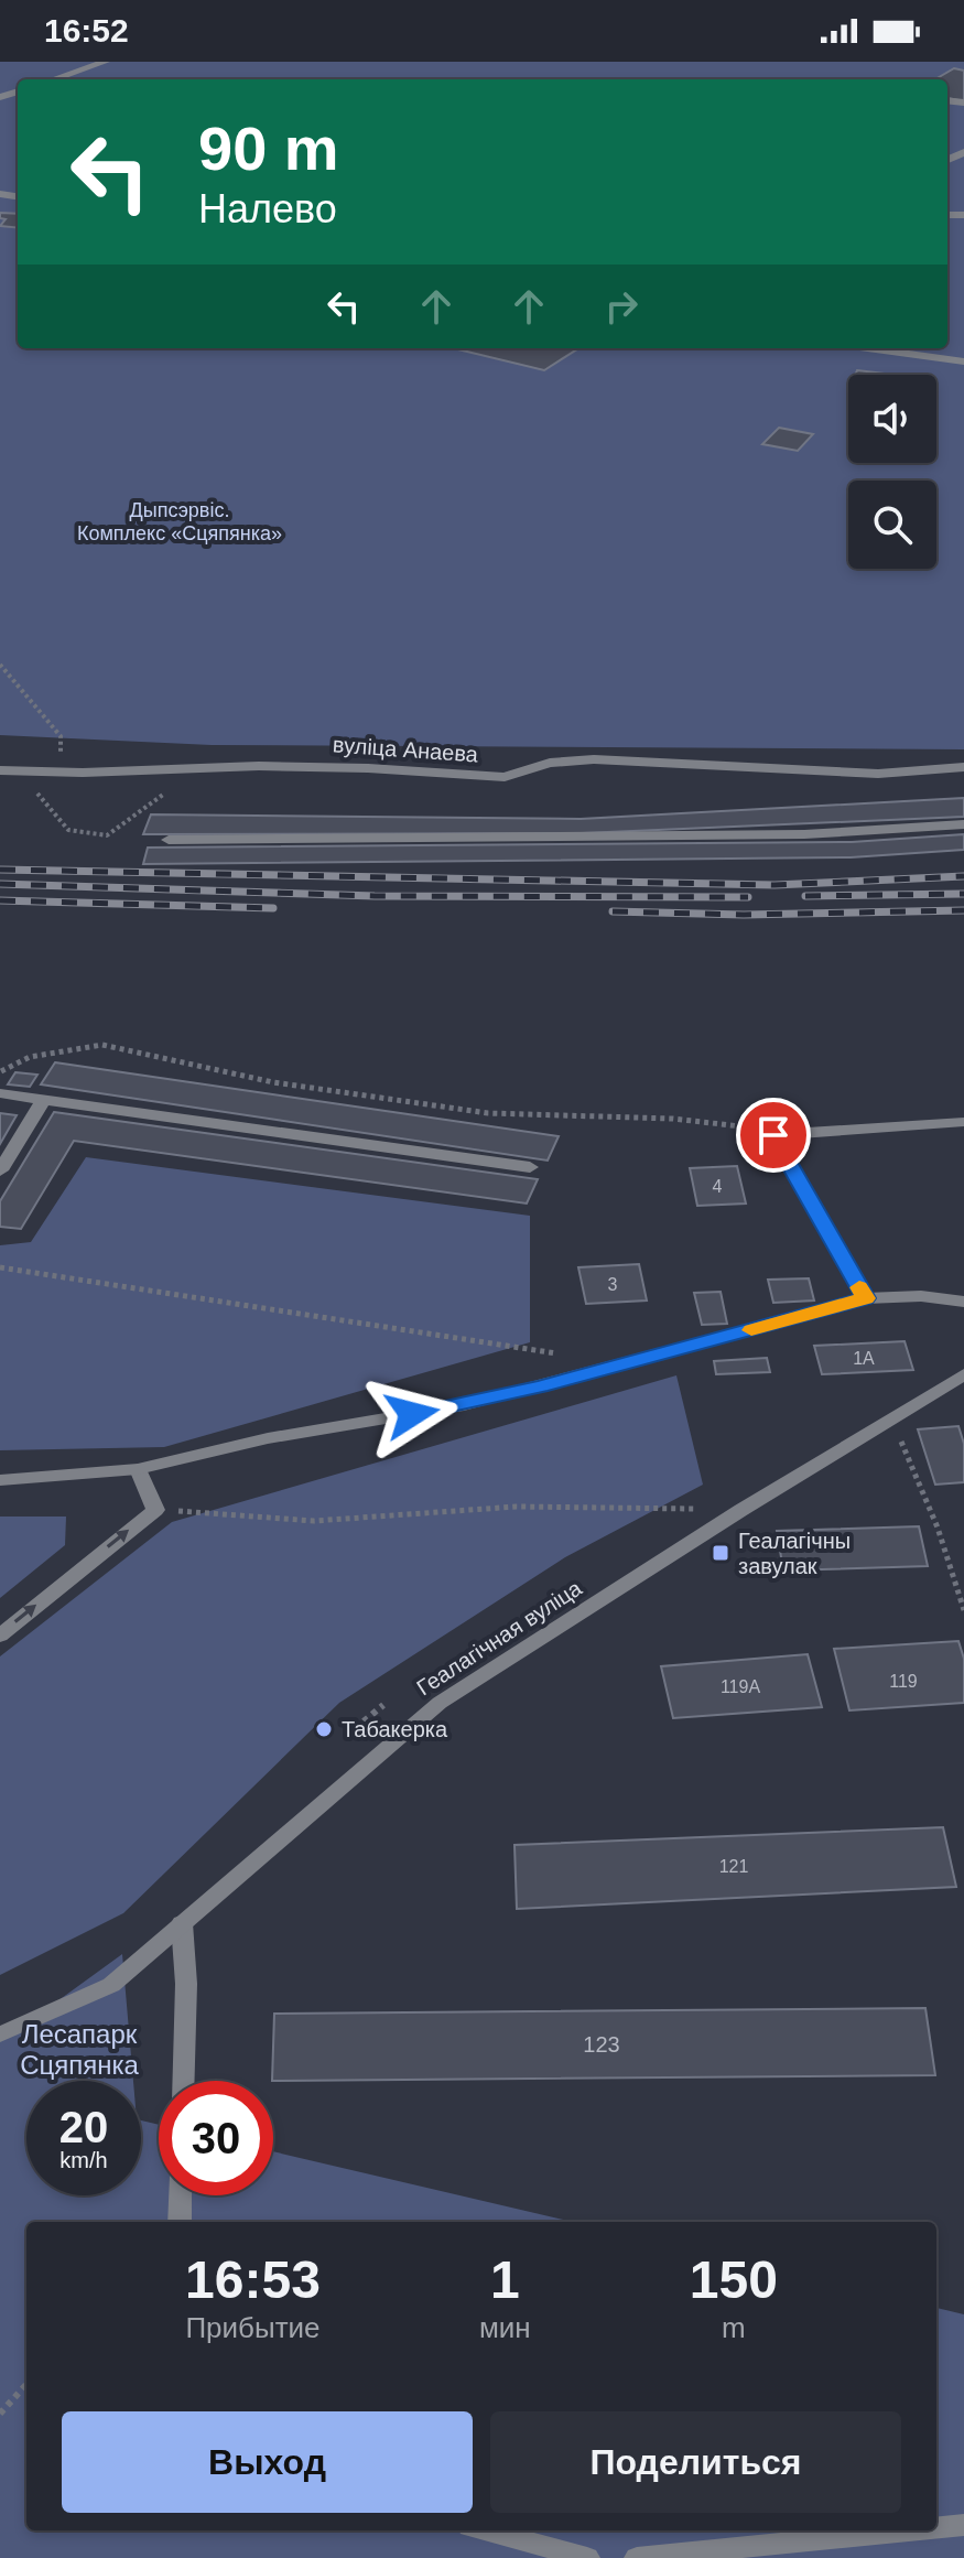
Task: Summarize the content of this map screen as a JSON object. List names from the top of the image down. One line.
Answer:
{"streets":{"street":["вуліца Анаева","Геалагічная вуліца"]},"parks":["Дыпсэрвіс. Комплекс «Сцяпянка»","Лесапарк Сцяпянка"],"places":{"transit":["Геалагічны завулак"],"other":["Табакерка"]},"house_numbers":["4","3","1А","119","119А","121","123"],"page":{"status":"16:52","turn":["90 m","Налево"],"speed":"20 km/h","limit":"30","eta":["16:53","Прибытие","1","мин","150","m"],"buttons":["Выход","Поделиться"]}}
